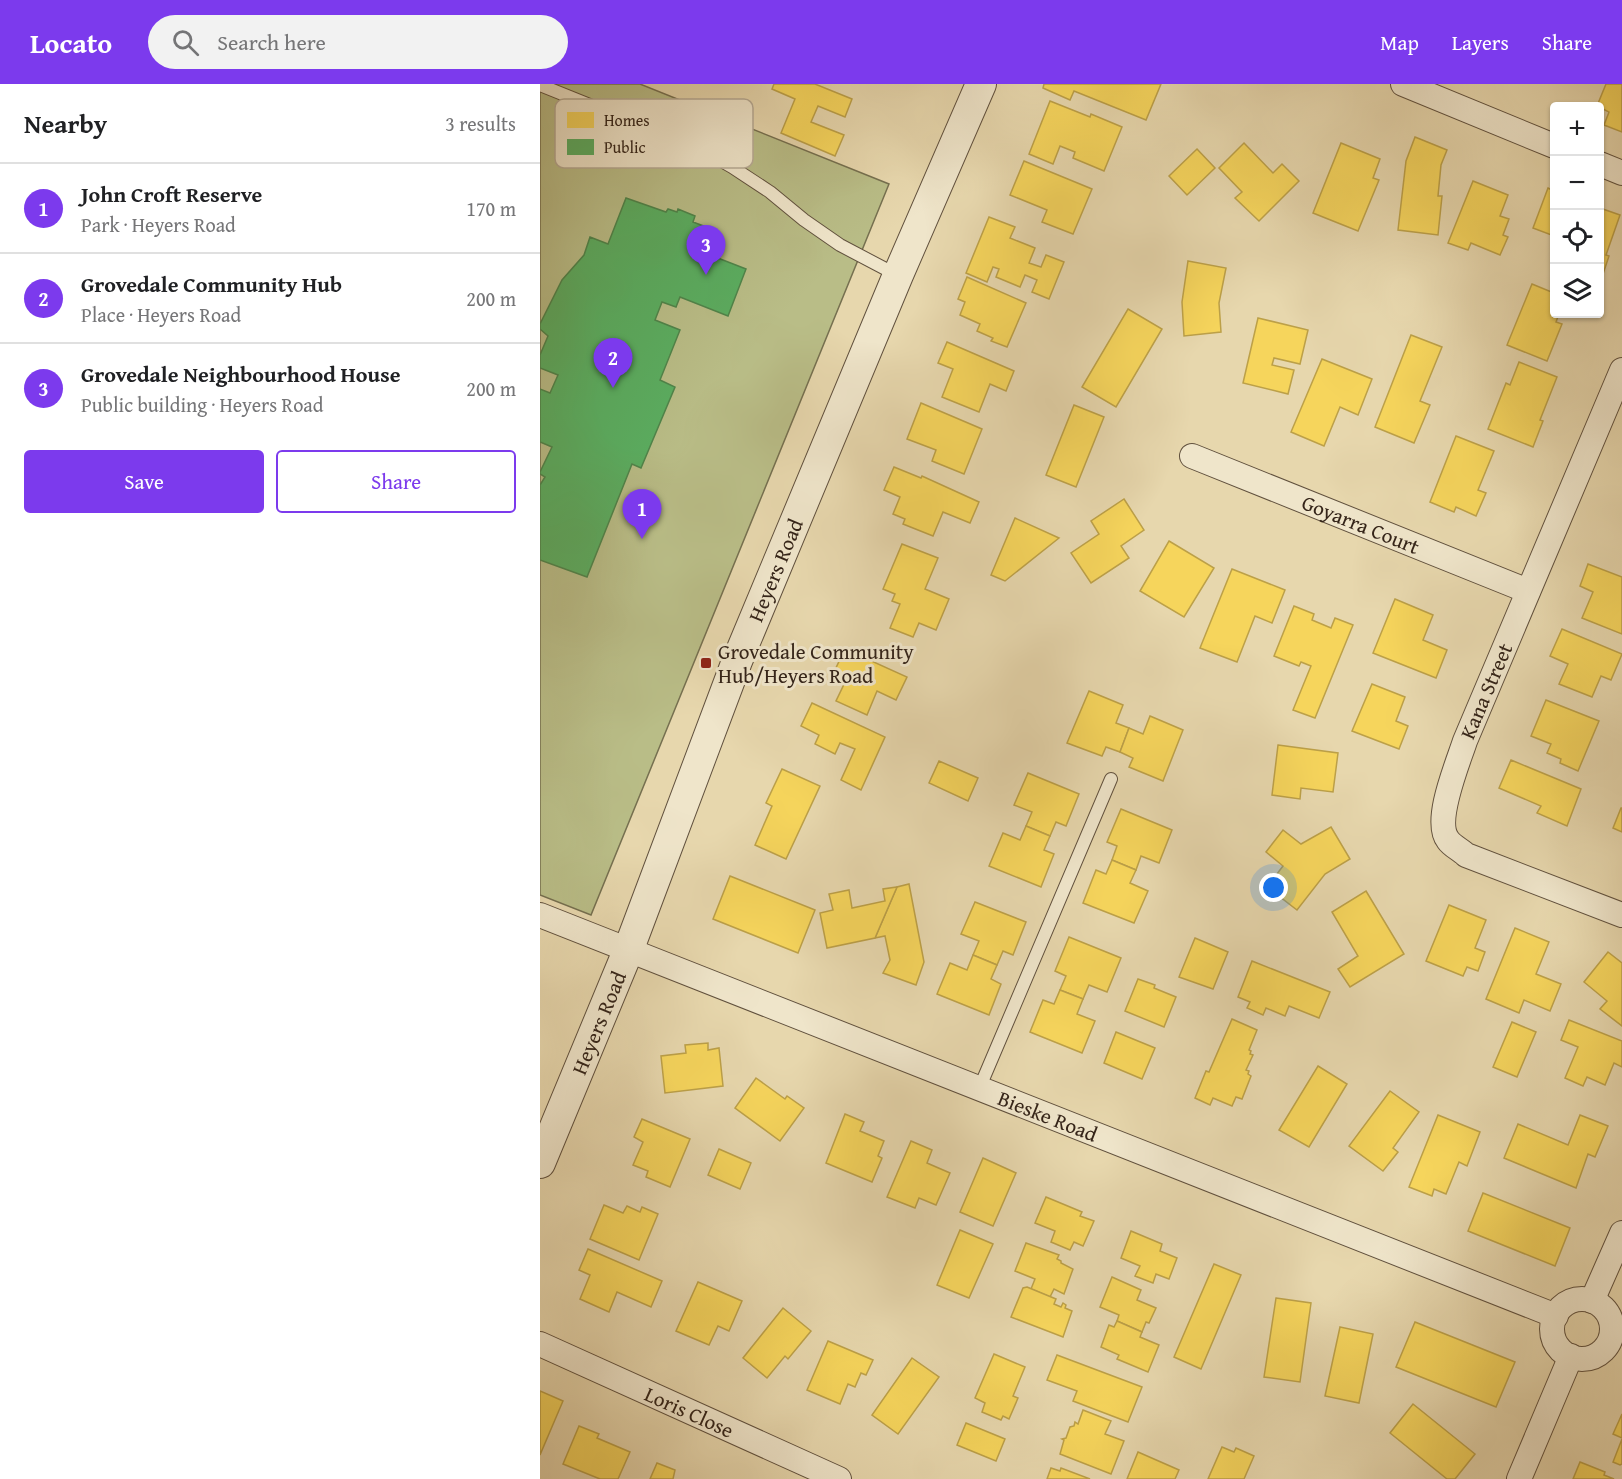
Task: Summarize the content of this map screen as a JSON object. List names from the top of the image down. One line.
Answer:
{"streets":{"street":["Goyarra Court","Heyers Road","Kana Street","Bieske Road","Loris Close"]},"crossings":[["Goyarra Court","Kana Street"],["Heyers Road","Bieske Road"]],"places":{"transit":["Grovedale Community Hub/Heyers Road"]},"legend":["Homes","Public"],"page":{"header":"Locato","search":"Search here","nav":["Map","Layers","Share"],"heading":["Nearby","3 results"],"map_buttons":["+","−"],"list":[{"mark":"1","name":"John Croft Reserve","note":"Park · Heyers Road","value":"170 m"},{"mark":"2","name":"Grovedale Community Hub","note":"Place · Heyers Road","value":"200 m"},{"mark":"3","name":"Grovedale Neighbourhood House","note":"Public building · Heyers Road","value":"200 m"}],"pins":["3","2","1"],"buttons":["Save","Share"]}}
